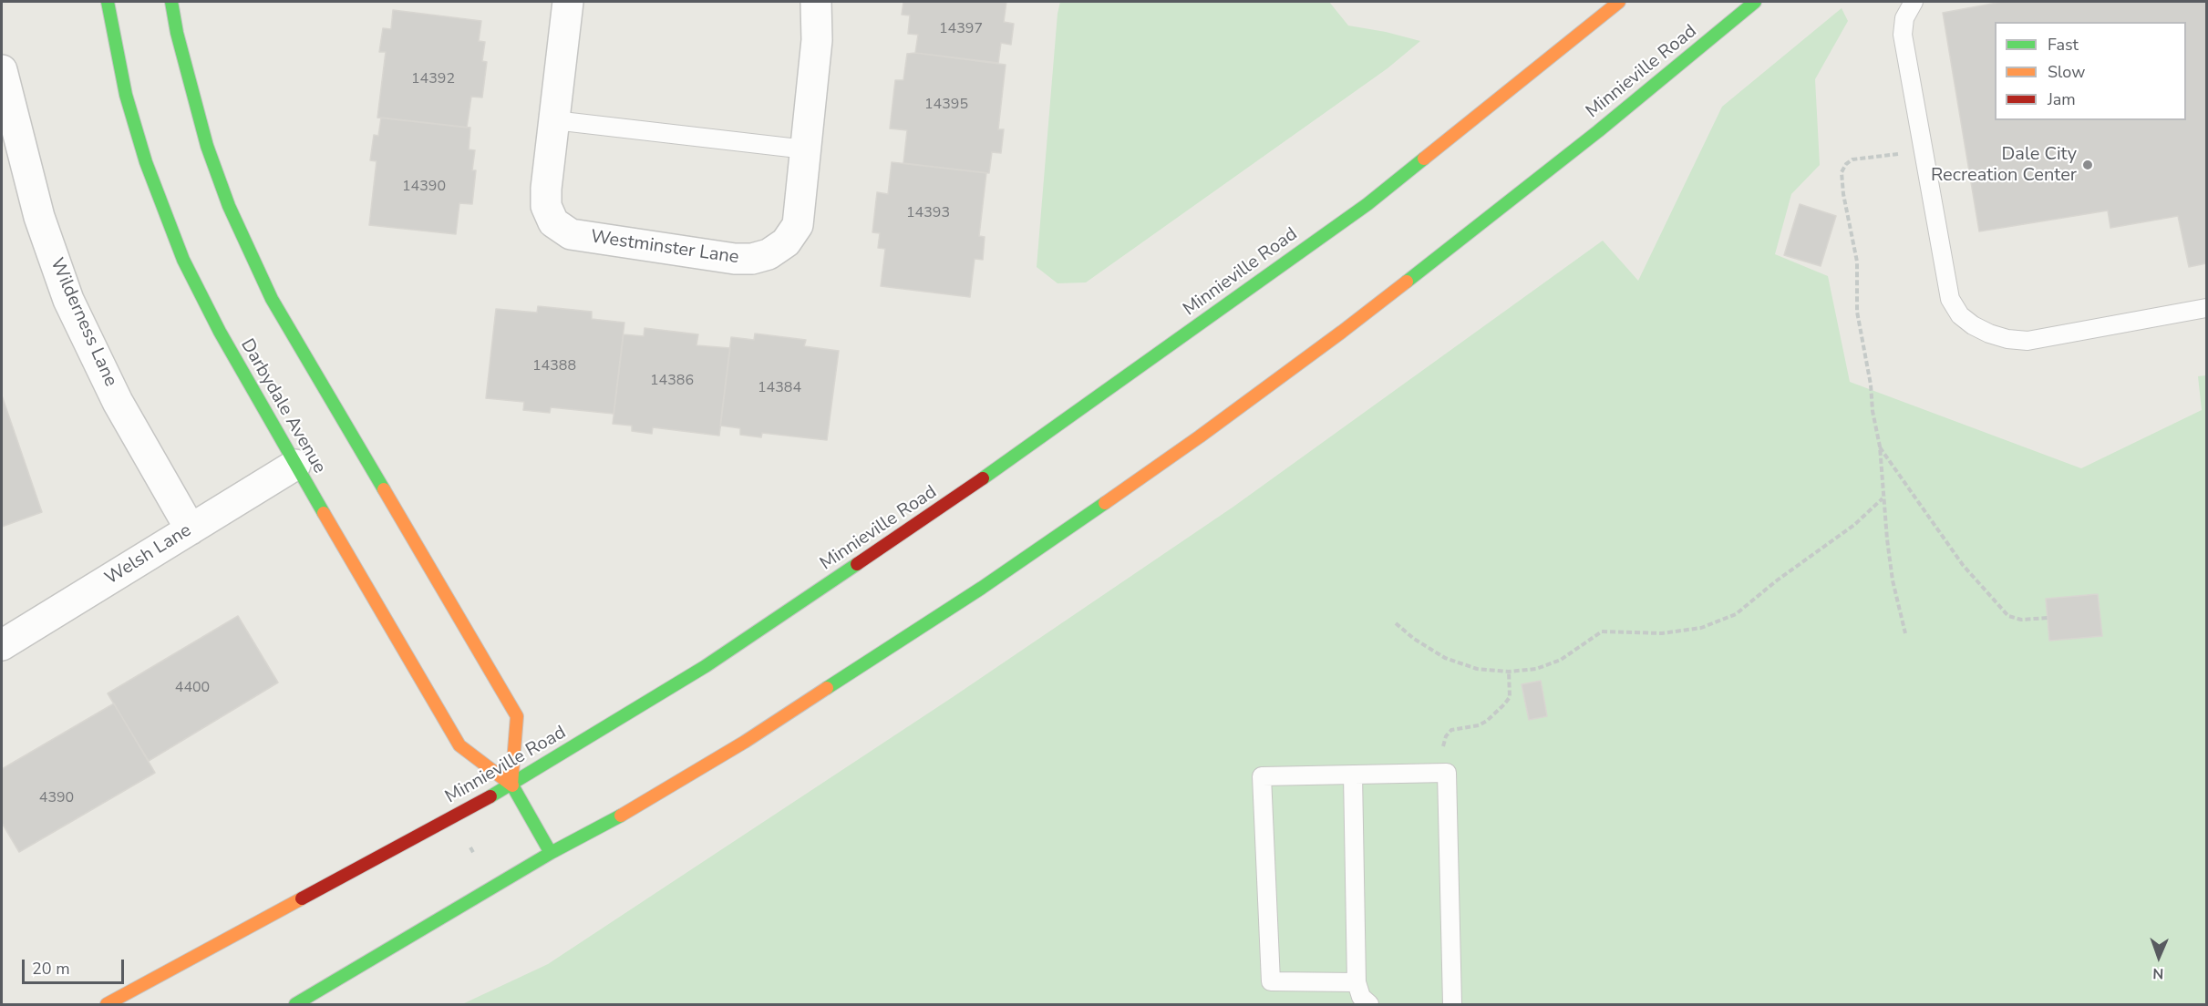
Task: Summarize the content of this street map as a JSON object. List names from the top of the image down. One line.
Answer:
{"streets":{"main road":["Minnieville Road","Darbydale Avenue"],"street":["Westminster Lane","Wilderness Lane","Welsh Lane"]},"crossings":[["Minnieville Road","Darbydale Avenue"],["Wilderness Lane","Welsh Lane"],["Darbydale Avenue","Welsh Lane"]],"places":["Dale City Recreation Center"],"house_numbers":["14397","14392","14395","14390","14393","14388","14386","14384","4400","4390"],"legend":["Fast","Slow","Jam"],"scale_bar":"20 m","north":"bottom"}
